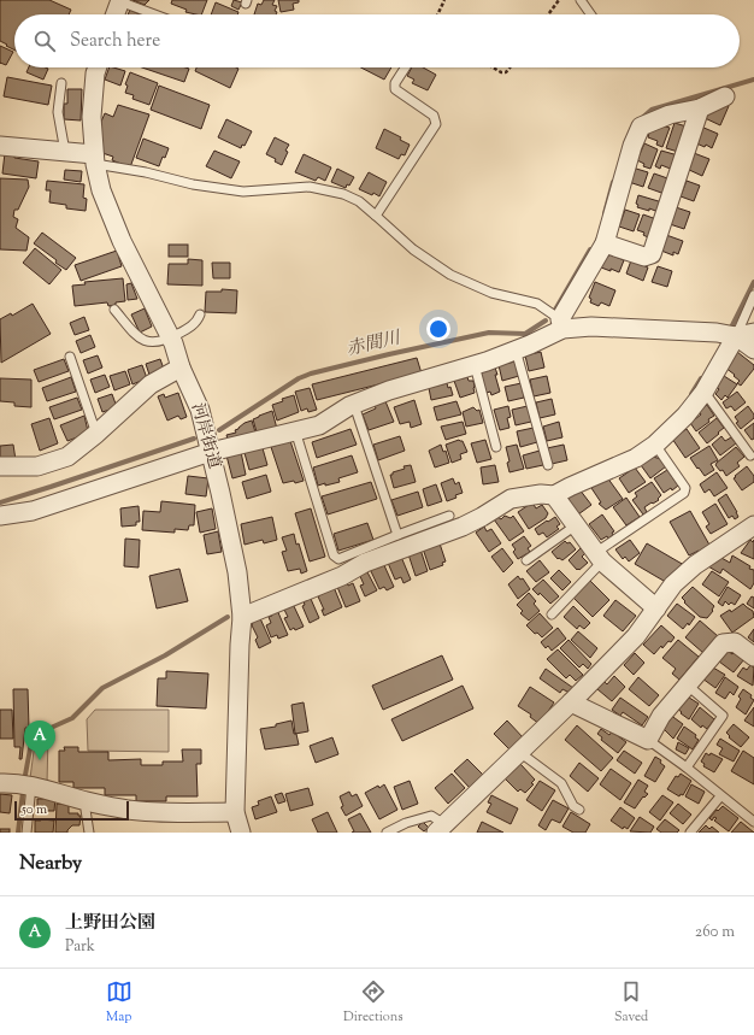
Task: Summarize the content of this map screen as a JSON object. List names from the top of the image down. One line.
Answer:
{"streets":{"street":["河岸街道"]},"water":["赤間川"],"scale_bar":"50 m","page":{"search":"Search here","pins":"A","scale":"50 m","heading":"Nearby","list":[{"mark":"A","name":"上野田公園","note":"Park","value":"260 m"}],"nav":["Map","Directions","Saved"]}}
